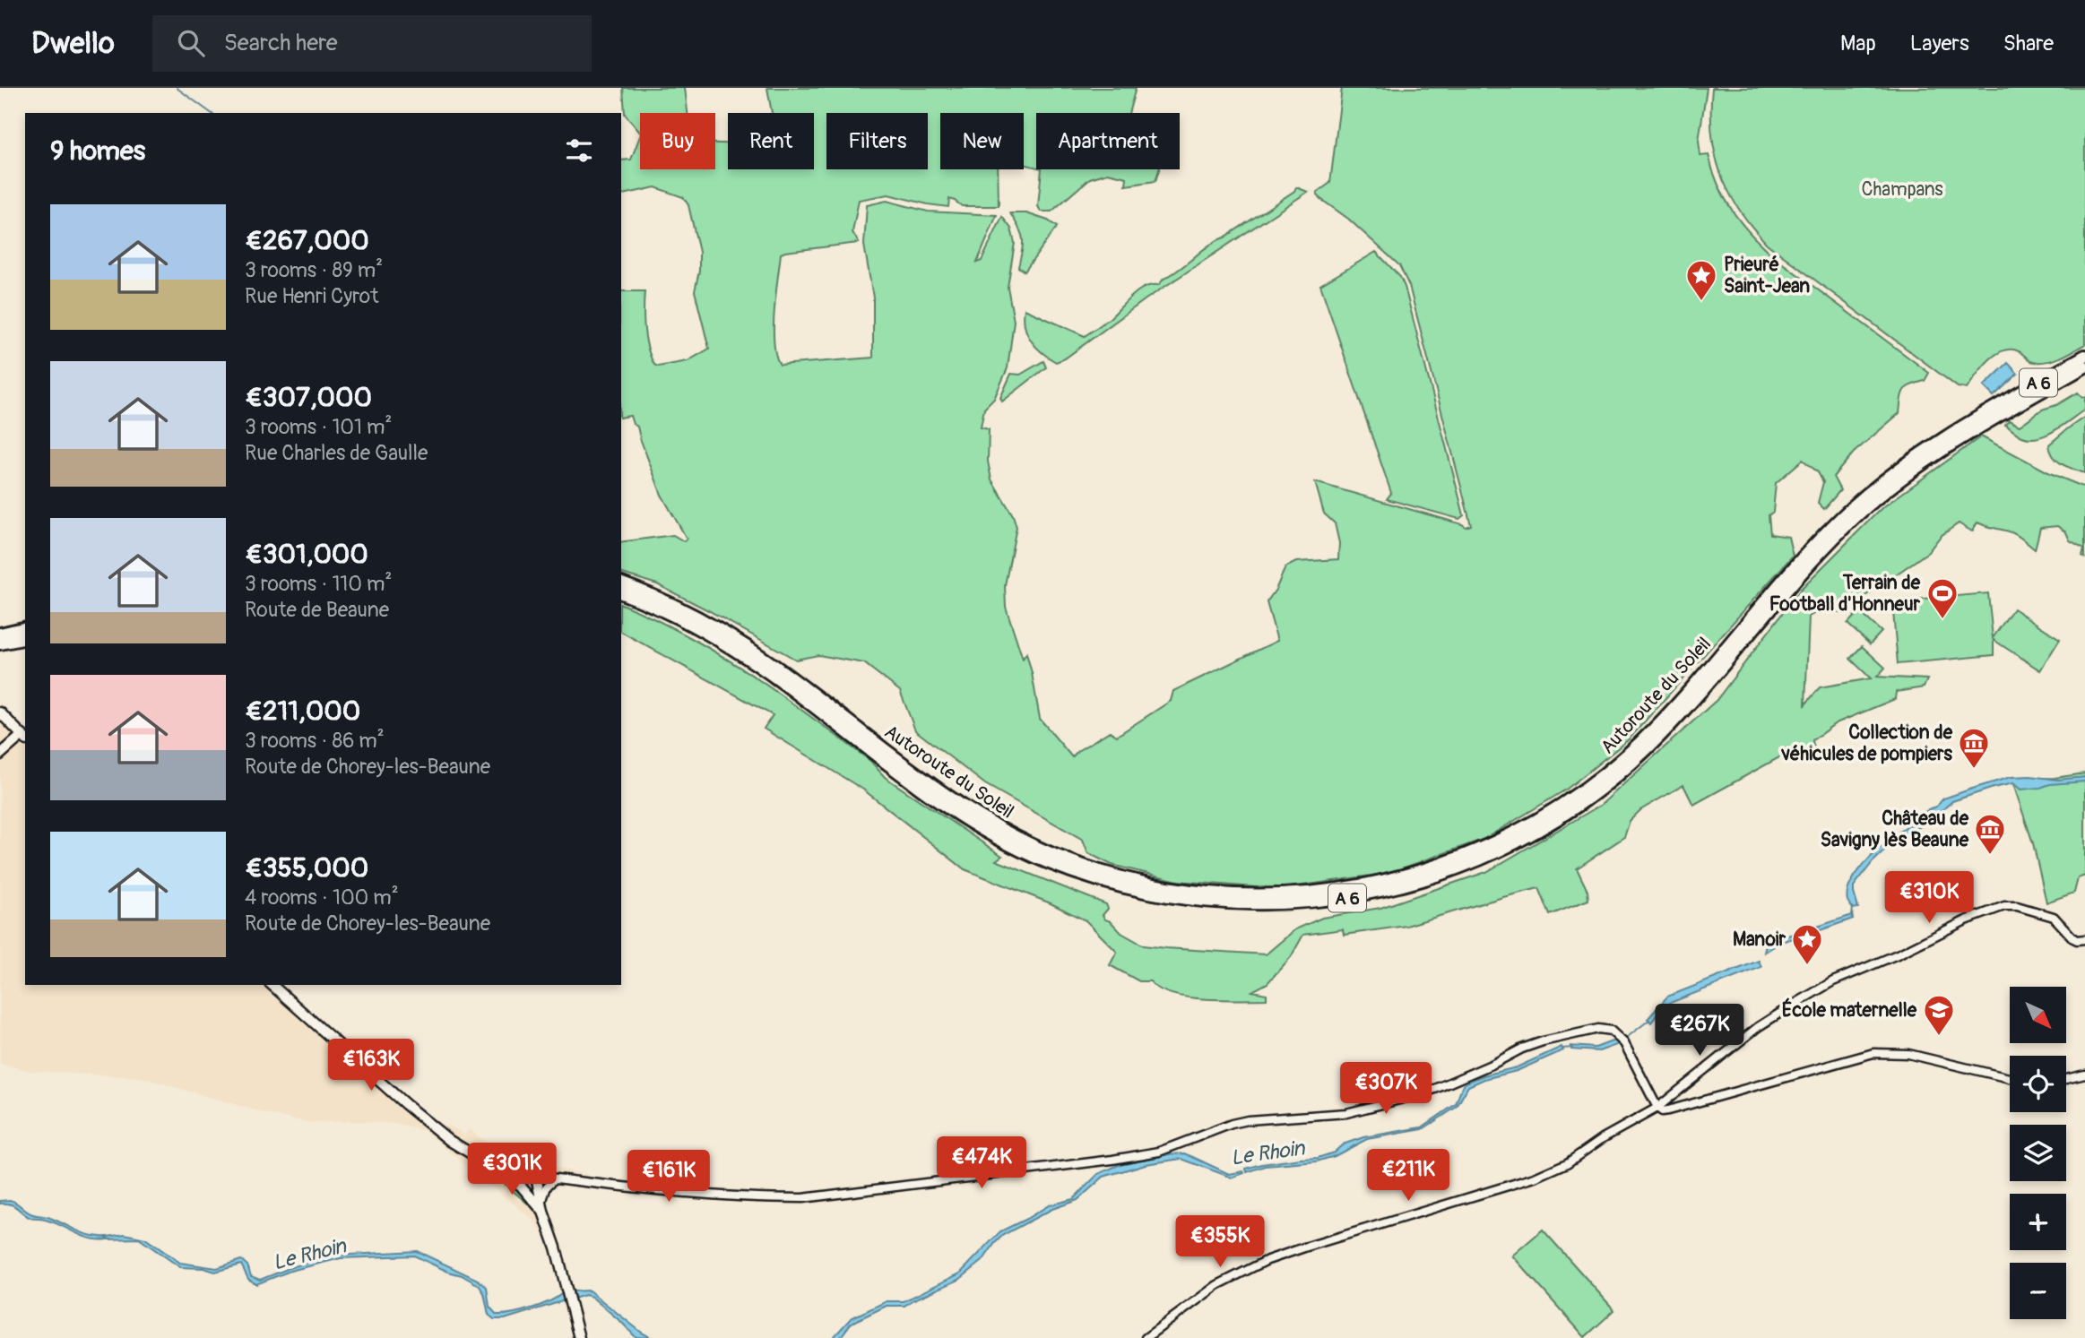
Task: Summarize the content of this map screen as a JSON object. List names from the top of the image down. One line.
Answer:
{"streets":{"highway":["A 6","Autoroute du Soleil"]},"water":["Le Rhoin"],"parks":["Champans"],"places":{"place":["Prieuré Saint-Jean","Manoir"],"sports":["Terrain de Football d'Honneur"],"museum":["Collection de véhicules de pompiers","Château de Savigny lès Beaune"],"school or university":["École maternelle"]},"north":"bottom right","page":{"header":"Dwello","search":"Search here","nav":["Map","Layers","Share"],"chip":["Buy","Rent","Filters","New","Apartment"],"heading":"9 homes","list":[{"name":"€267,000","note":"3 rooms · 89 m² · Rue Henri Cyrot"},{"name":"€307,000","note":"3 rooms · 101 m² · Rue Charles de Gaulle"},{"name":"€301,000","note":"3 rooms · 110 m² · Route de Beaune"},{"name":"€211,000","note":"3 rooms · 86 m² · Route de Chorey-les-Beaune"},{"name":"€355,000","note":"4 rooms · 100 m² · Route de Chorey-les-Beaune"}],"price":["€310K","€267K","€163K","€307K","€474K","€301K","€211K","€161K","€355K"],"map_buttons":["+","−"]}}
